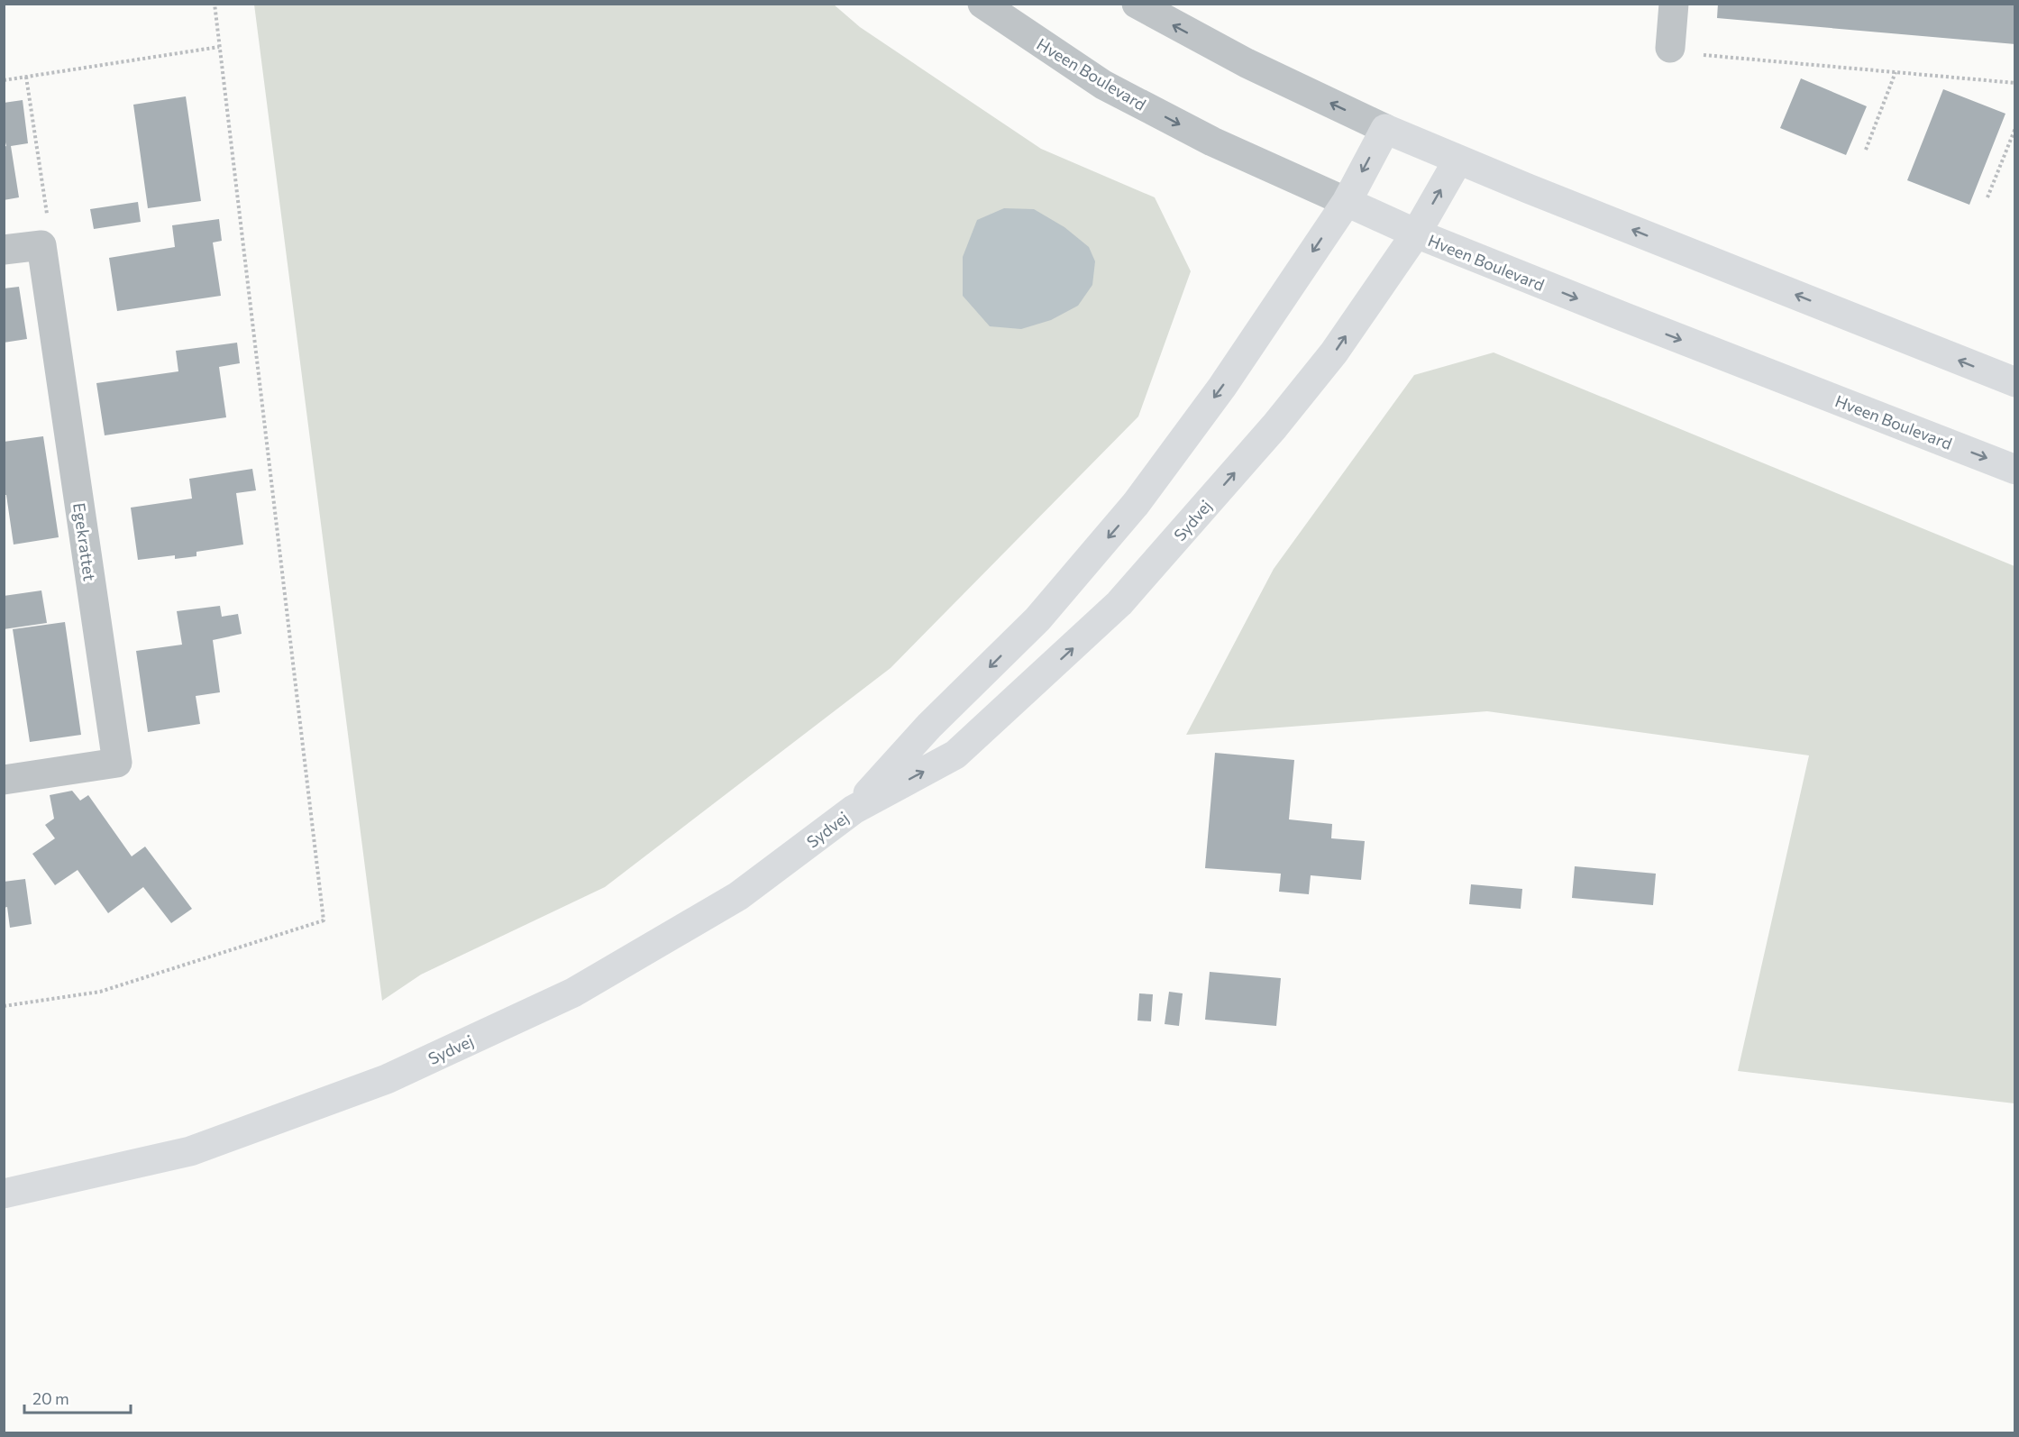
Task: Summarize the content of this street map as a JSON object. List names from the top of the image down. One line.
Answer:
{"streets":{"main road":["Hveen Boulevard","Sydvej"],"street":["Egekrattet"]},"crossings":[["Hveen Boulevard","Sydvej"]],"one_way":["Hveen Boulevard"],"scale_bar":"20 m"}
